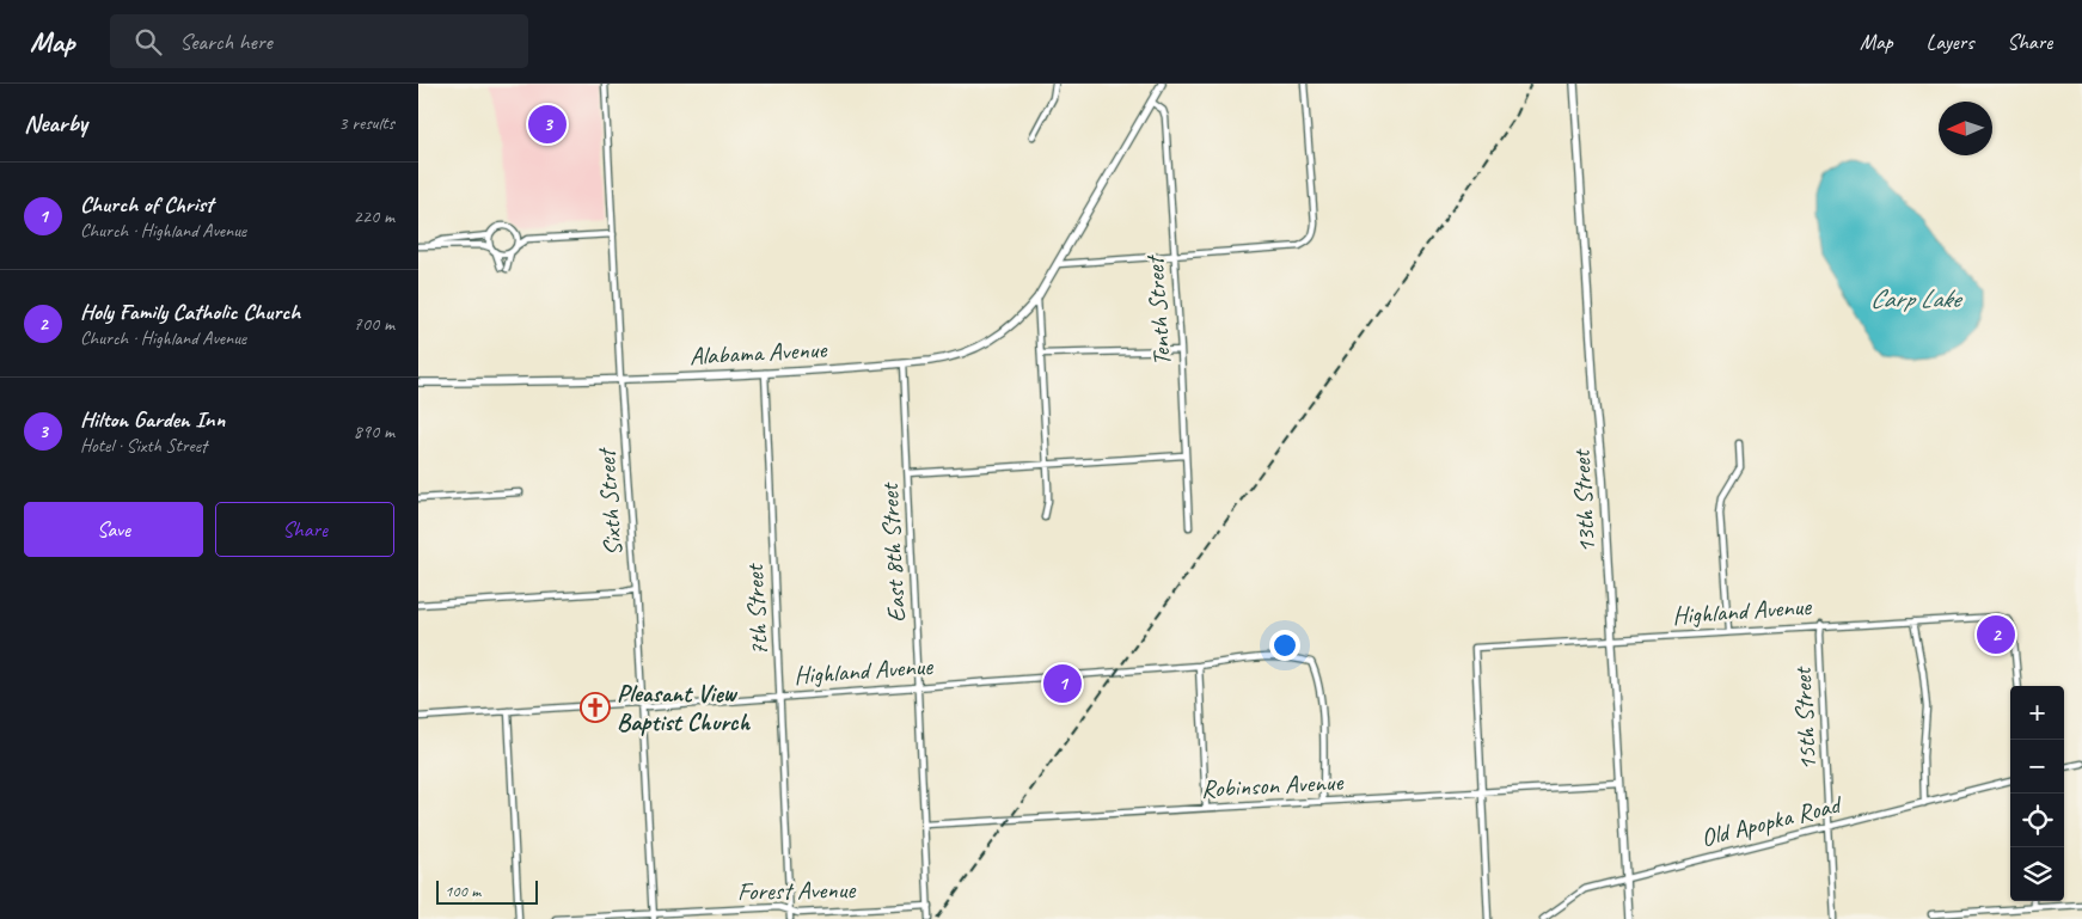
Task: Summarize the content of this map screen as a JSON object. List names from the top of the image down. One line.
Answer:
{"streets":{"street":["Tenth Street","Alabama Avenue","13th Street","Sixth Street","East 8th Street","7th Street","Highland Avenue","15th Street","Robinson Avenue","Old Apopka Road","Forest Avenue"]},"crossings":[["Tenth Street","Alabama Avenue"],["Alabama Avenue","Sixth Street"],["Alabama Avenue","East 8th Street"],["Alabama Avenue","7th Street"],["13th Street","Highland Avenue"],["13th Street","Robinson Avenue"],["13th Street","Old Apopka Road"],["Sixth Street","Highland Avenue"],["Sixth Street","Forest Avenue"],["East 8th Street","Highland Avenue"],["East 8th Street","Robinson Avenue"],["East 8th Street","Forest Avenue"],["7th Street","Highland Avenue"],["7th Street","Forest Avenue"],["Highland Avenue","15th Street"],["Highland Avenue","Robinson Avenue"],["15th Street","Old Apopka Road"]],"water":["Carp Lake"],"places":{"church":["Pleasant View Baptist Church"]},"scale_bar":"100 m","north":"left","page":{"header":"Map","search":"Search here","nav":["Map","Layers","Share"],"heading":["Nearby","3 results"],"pins":["3","2","1"],"list":[{"mark":"1","name":"Church of Christ","note":"Church · Highland Avenue","value":"220 m"},{"mark":"2","name":"Holy Family Catholic Church","note":"Church · Highland Avenue","value":"700 m"},{"mark":"3","name":"Hilton Garden Inn","note":"Hotel · Sixth Street","value":"890 m"}],"buttons":["Save","Share"],"map_buttons":["+","−"],"scale":"100 m"}}
